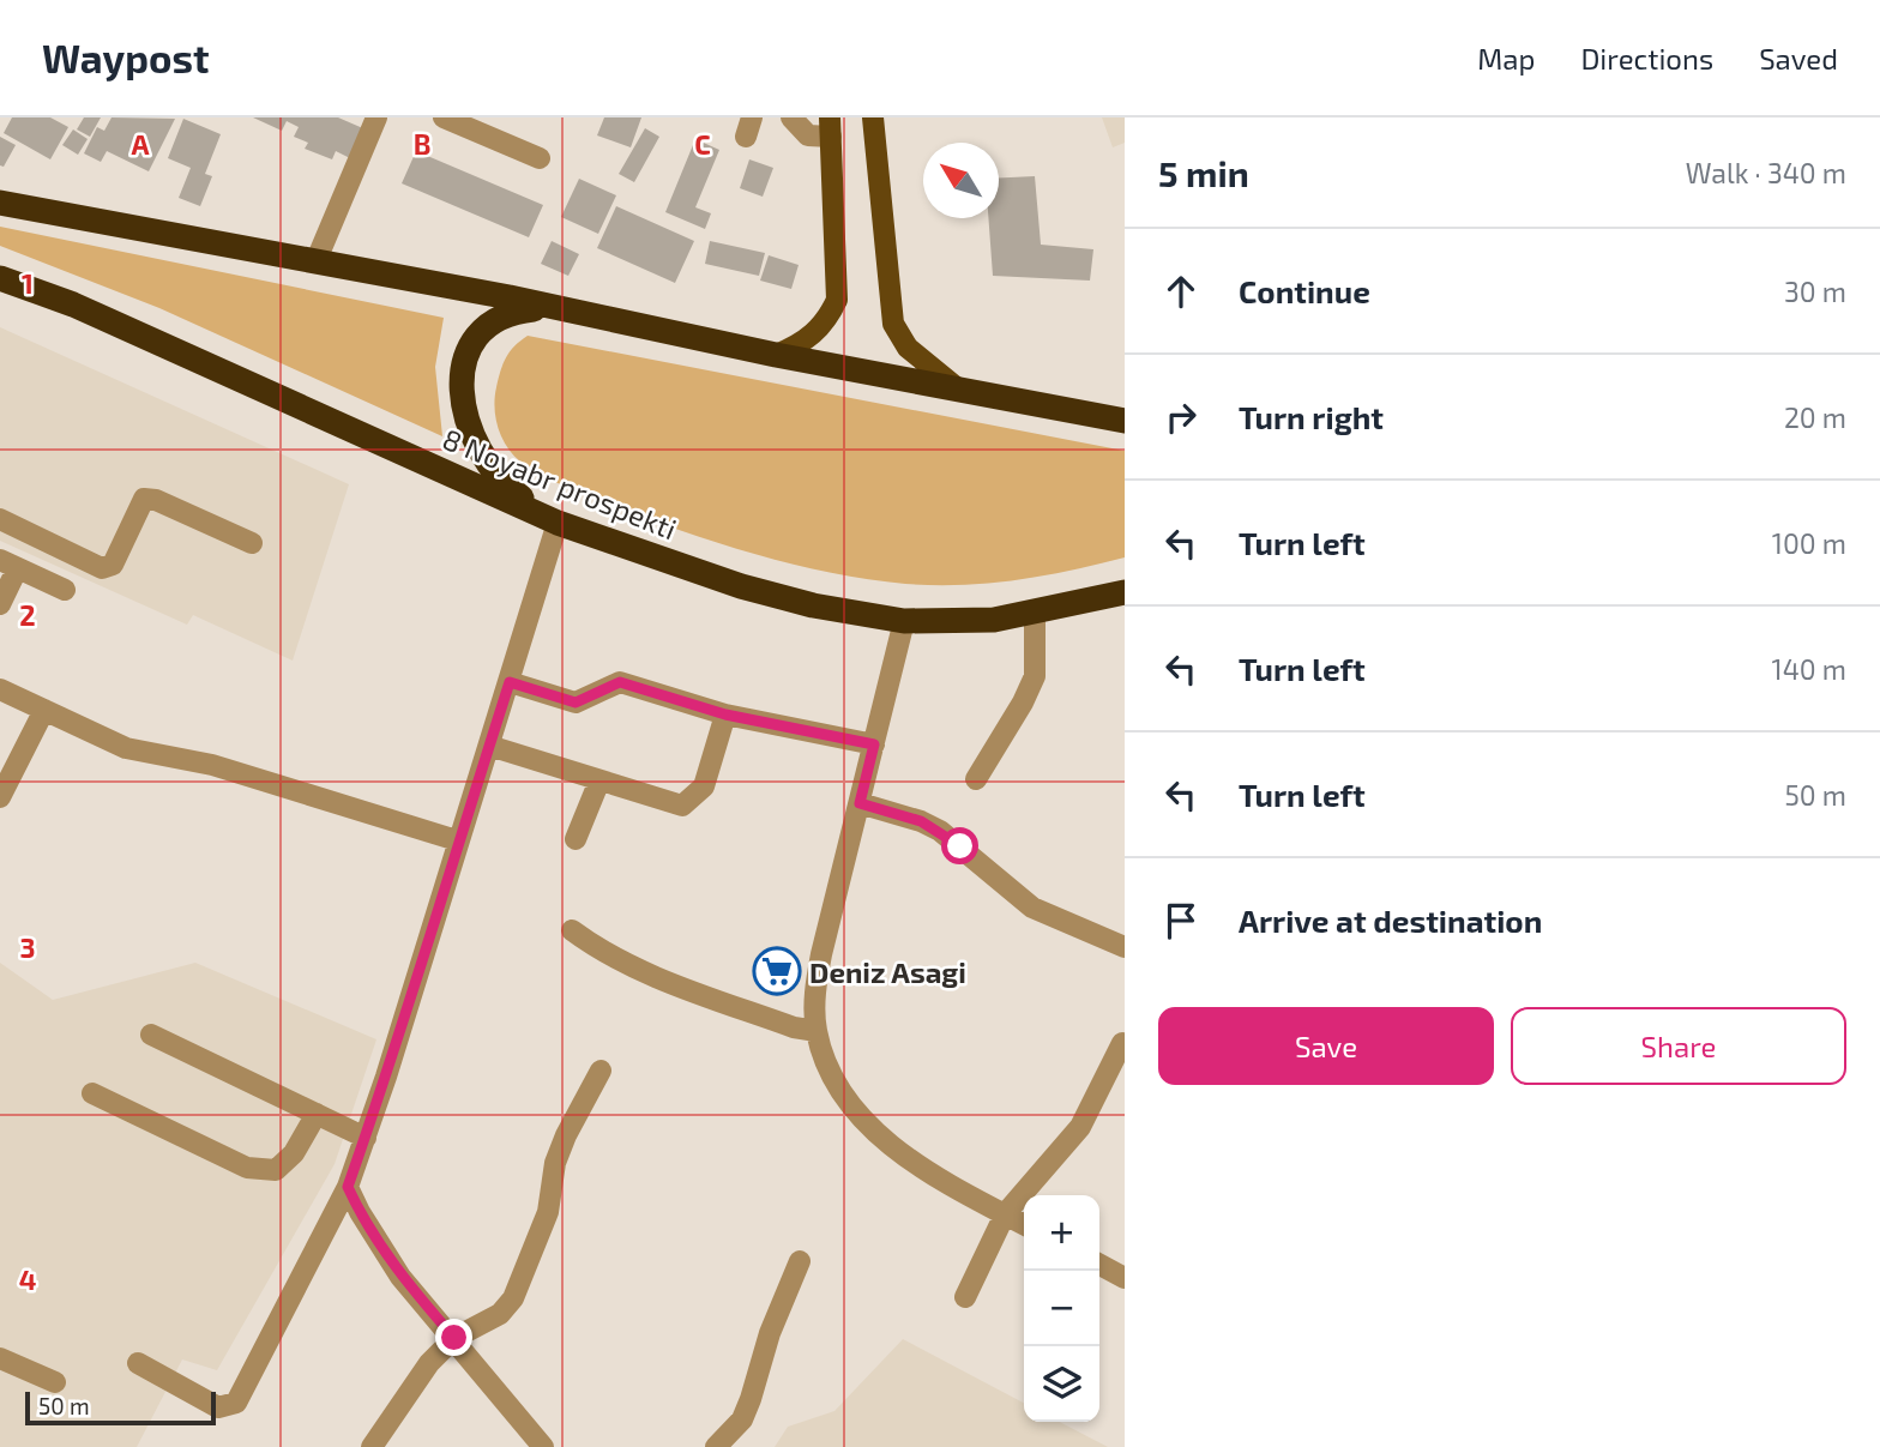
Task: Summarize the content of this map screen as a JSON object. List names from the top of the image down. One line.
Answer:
{"streets":{"highway":["8 Noyabr prospekti"]},"places":{"supermarket":["Deniz Asagi"]},"scale_bar":"50 m","north":"top left","page":{"header":"Waypost","nav":["Map","Directions","Saved"],"heading":["5 min","Walk · 340 m"],"list":[["Continue","30 m"],["Turn right","20 m"],["Turn left","100 m"],["Turn left","140 m"],["Turn left","50 m"],"Arrive at destination"],"buttons":["Save","Share"],"map_buttons":["+","−"],"scale":"50 m"},"grid":{"columns":["A","B","C"],"rows":["1","2","3","4"]}}
